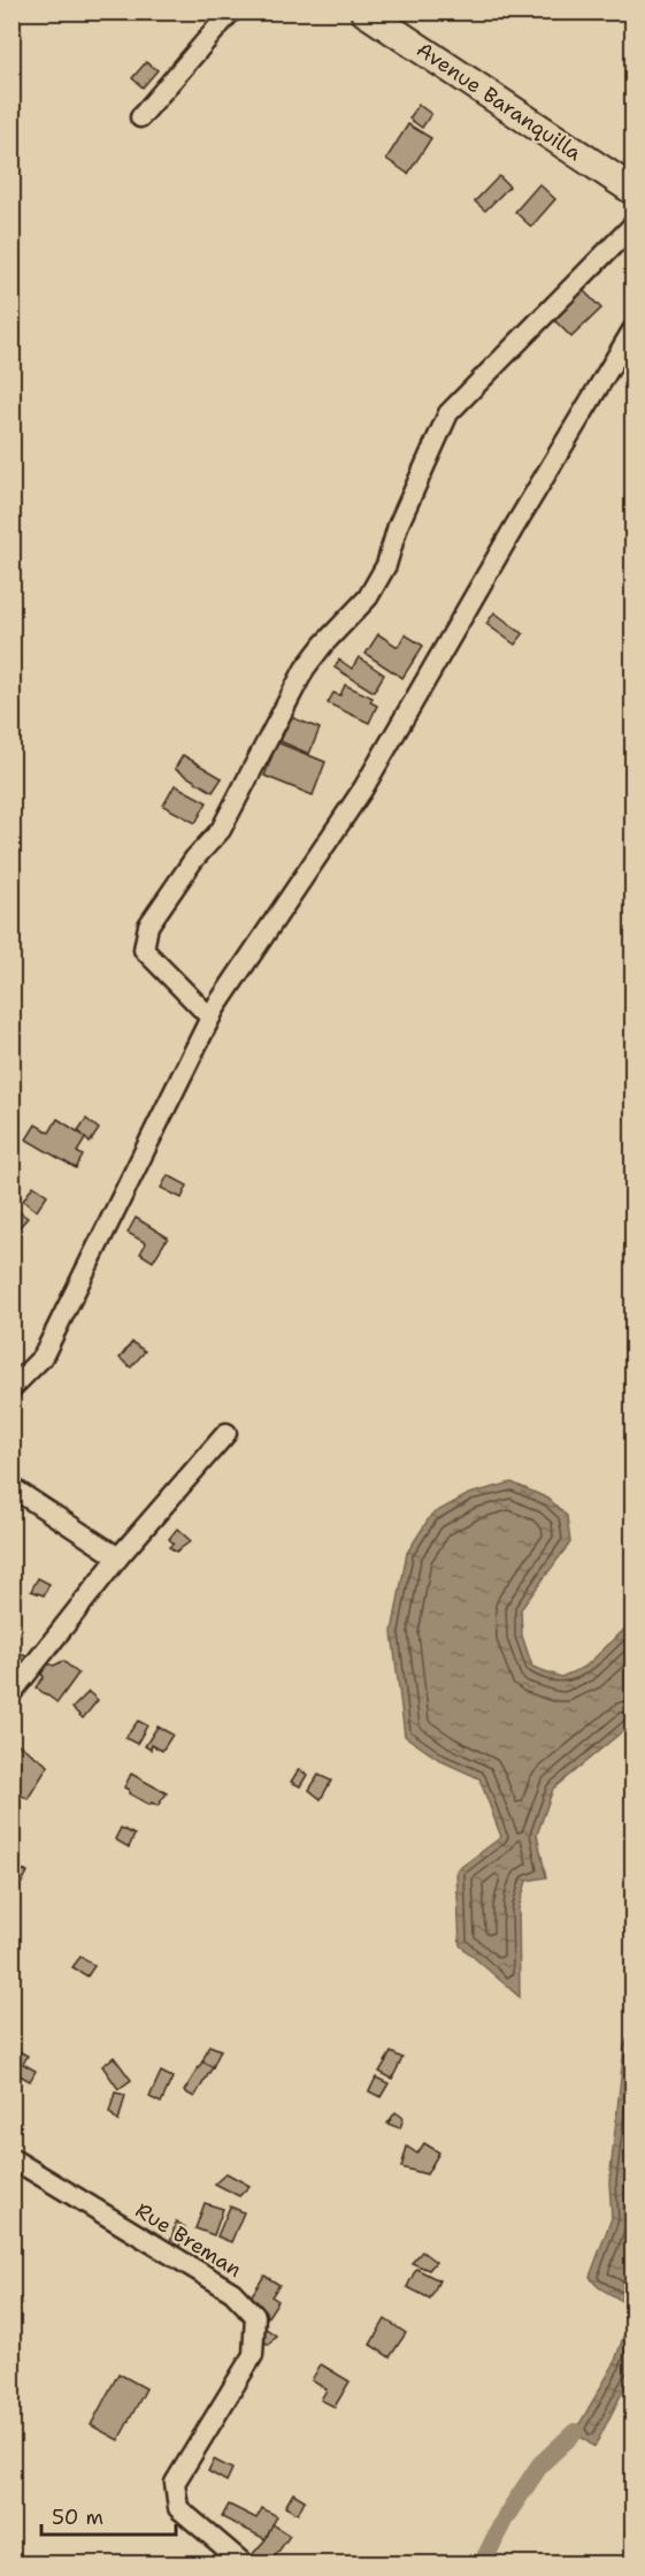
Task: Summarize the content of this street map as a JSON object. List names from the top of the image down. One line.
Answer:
{"streets":{"main road":["Avenue Baranquilla"],"street":["Rue Breman"]},"scale_bar":"50 m"}
